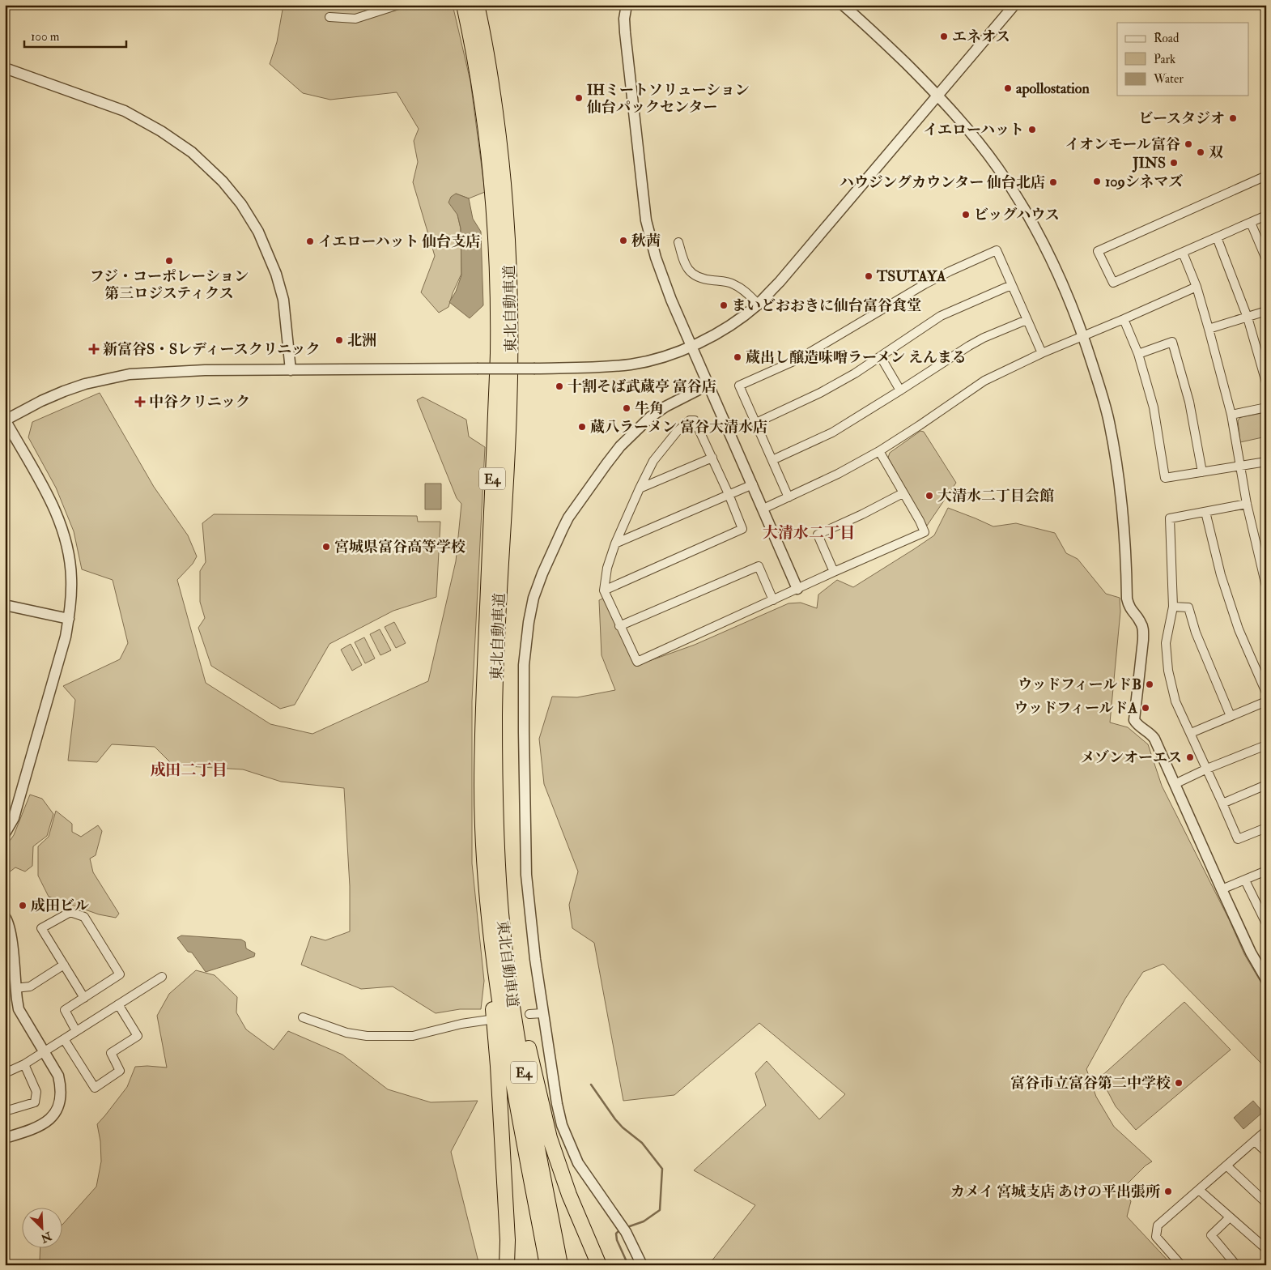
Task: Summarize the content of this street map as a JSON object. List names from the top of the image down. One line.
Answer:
{"streets":{"highway":["東北自動車道","E4"]},"districts":["大清水二丁目","成田二丁目"],"places":{"other":["エネオス","apollostation","IHミートソリューション 仙台パックセンター","ビースタジオ","イエローハット","イオンモール富谷","双","JINS","109シネマズ","ハウジングカウンター 仙台北店","ビッグハウス","秋茜","イエローハット 仙台支店","フジ・コーポレーション 第三ロジスティクス","TSUTAYA","まいどおおきに仙台富谷食堂","北洲","蔵出し醸造味噌ラーメン えんまる","十割そば武蔵亭 富谷店","牛角","蔵八ラーメン 富谷大清水店","大清水二丁目会館","宮城県富谷高等学校","ウッドフィールドB","ウッドフィールドA","メゾンオーエス","成田ビル","富谷市立富谷第二中学校","カメイ 宮城支店 あけの平出張所"],"health":["新富谷S・Sレディースクリニック","中谷クリニック"]},"legend":["Road","Park","Water"],"scale_bar":"100 m","north":"bottom right"}
